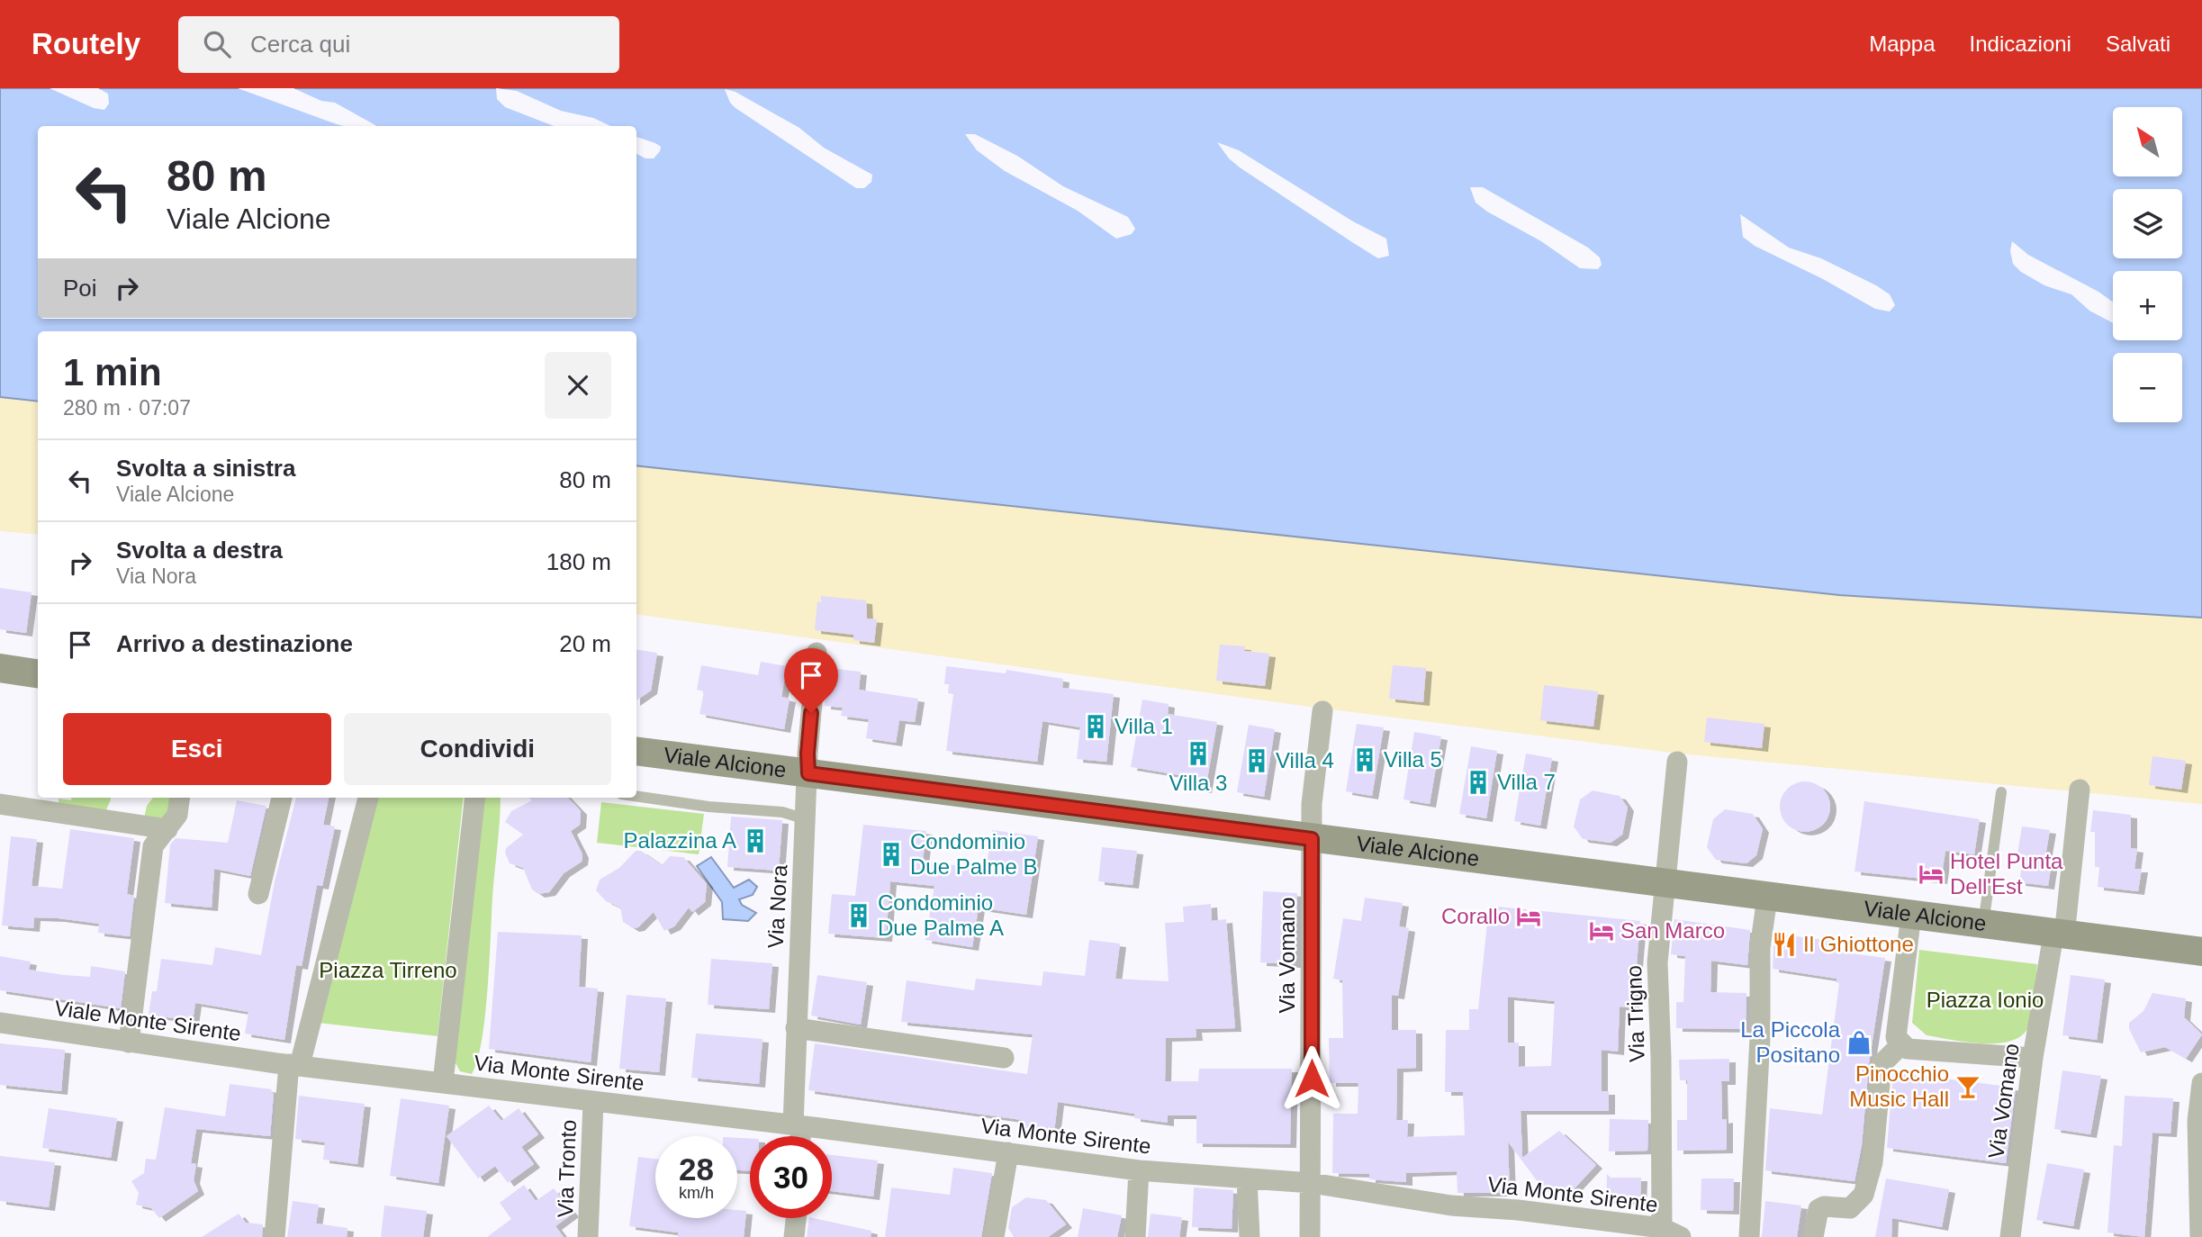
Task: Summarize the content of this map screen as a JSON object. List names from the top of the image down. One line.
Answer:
{"streets":{"street":["Viale Alcione","Via Nora","Via Vomano","Via Trigno","Viale Monte Sirente","Via Monte Sirente","Via Tronto"]},"crossings":[["Viale Alcione","Via Nora"],["Viale Alcione","Via Vomano"],["Viale Alcione","Via Trigno"],["Via Nora","Via Monte Sirente"],["Via Vomano","Via Monte Sirente"],["Via Trigno","Via Monte Sirente"],["Viale Monte Sirente","Via Monte Sirente"],["Via Monte Sirente","Via Tronto"]],"parks":["Piazza Tirreno","Piazza Ionio"],"places":{"building":["Villa 1","Villa 3","Villa 5","Villa 4","Villa 7","Palazzina A","Condominio Due Palme B","Condominio Due Palme A"],"hotel":["Hotel Punta Dell'Est","Corallo","San Marco"],"restaurant":["Il Ghiottone"],"shop":["La Piccola Positano"],"bar":["Pinocchio Music Hall"]},"north":"top left","page":{"header":"Routely","search":"Cerca qui","nav":["Mappa","Indicazioni","Salvati"],"map_buttons":["+","−"],"turn":["80 m","Viale Alcione"],"then":"Poi","heading":["1 min","280 m · 07:07"],"list":[{"name":"Svolta a sinistra","note":"Viale Alcione","value":"80 m"},{"name":"Svolta a destra","note":"Via Nora","value":"180 m"},{"name":"Arrivo a destinazione","value":"20 m"}],"buttons":["Esci","Condividi"],"speed":"28 km/h","limit":"30"}}
